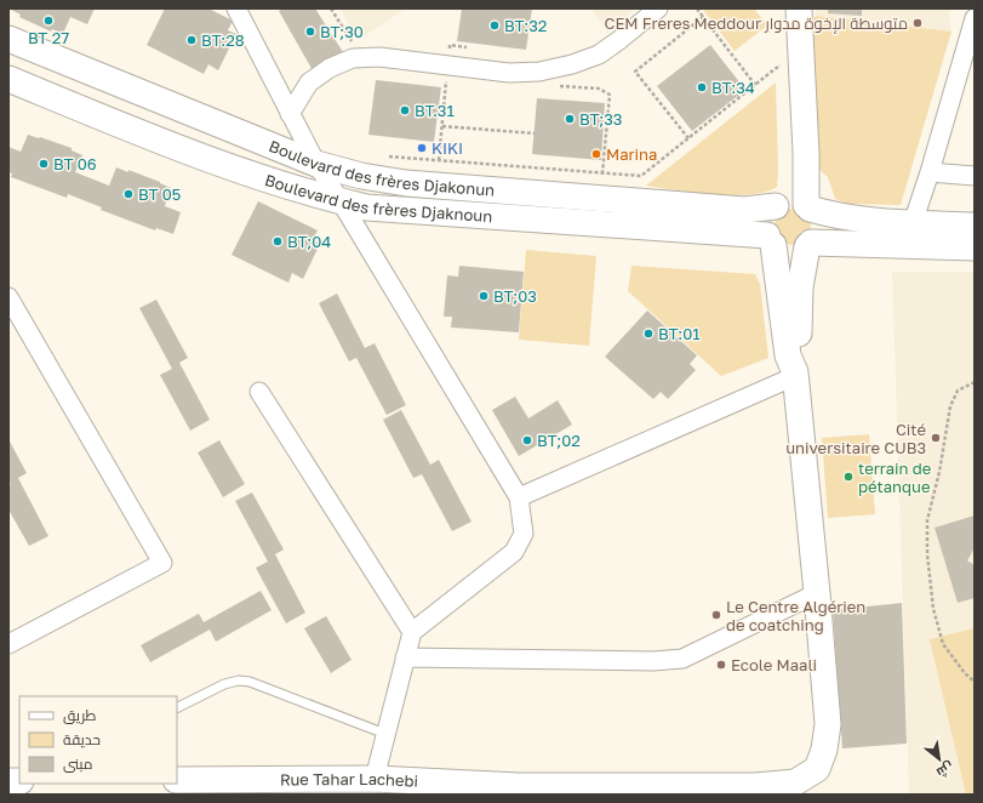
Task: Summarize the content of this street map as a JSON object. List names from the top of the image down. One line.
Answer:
{"streets":{"street":["Boulevard des frères Djakonun","Boulevard des frères Djaknoun","Rue Tahar Lachebi"]},"crossings":[["Boulevard des frères Djakonun","Boulevard des frères Djaknoun"]],"places":["BT 27","CEM Freres Meddour متوسطة الإخوة مدوار","BT:32","BT;30","BT:28","BT:34","BT.31","BT;33","KIKI","Marina","BT 06","BT 05","BT;04","BT;03","BT:01","Cité universitaire CUB3","BT;02","terrain de pétanque","Le Centre Algérien de coatching","Ecole Maali"],"legend":["طريق","حديقة","مبنى"],"north":"bottom right"}
